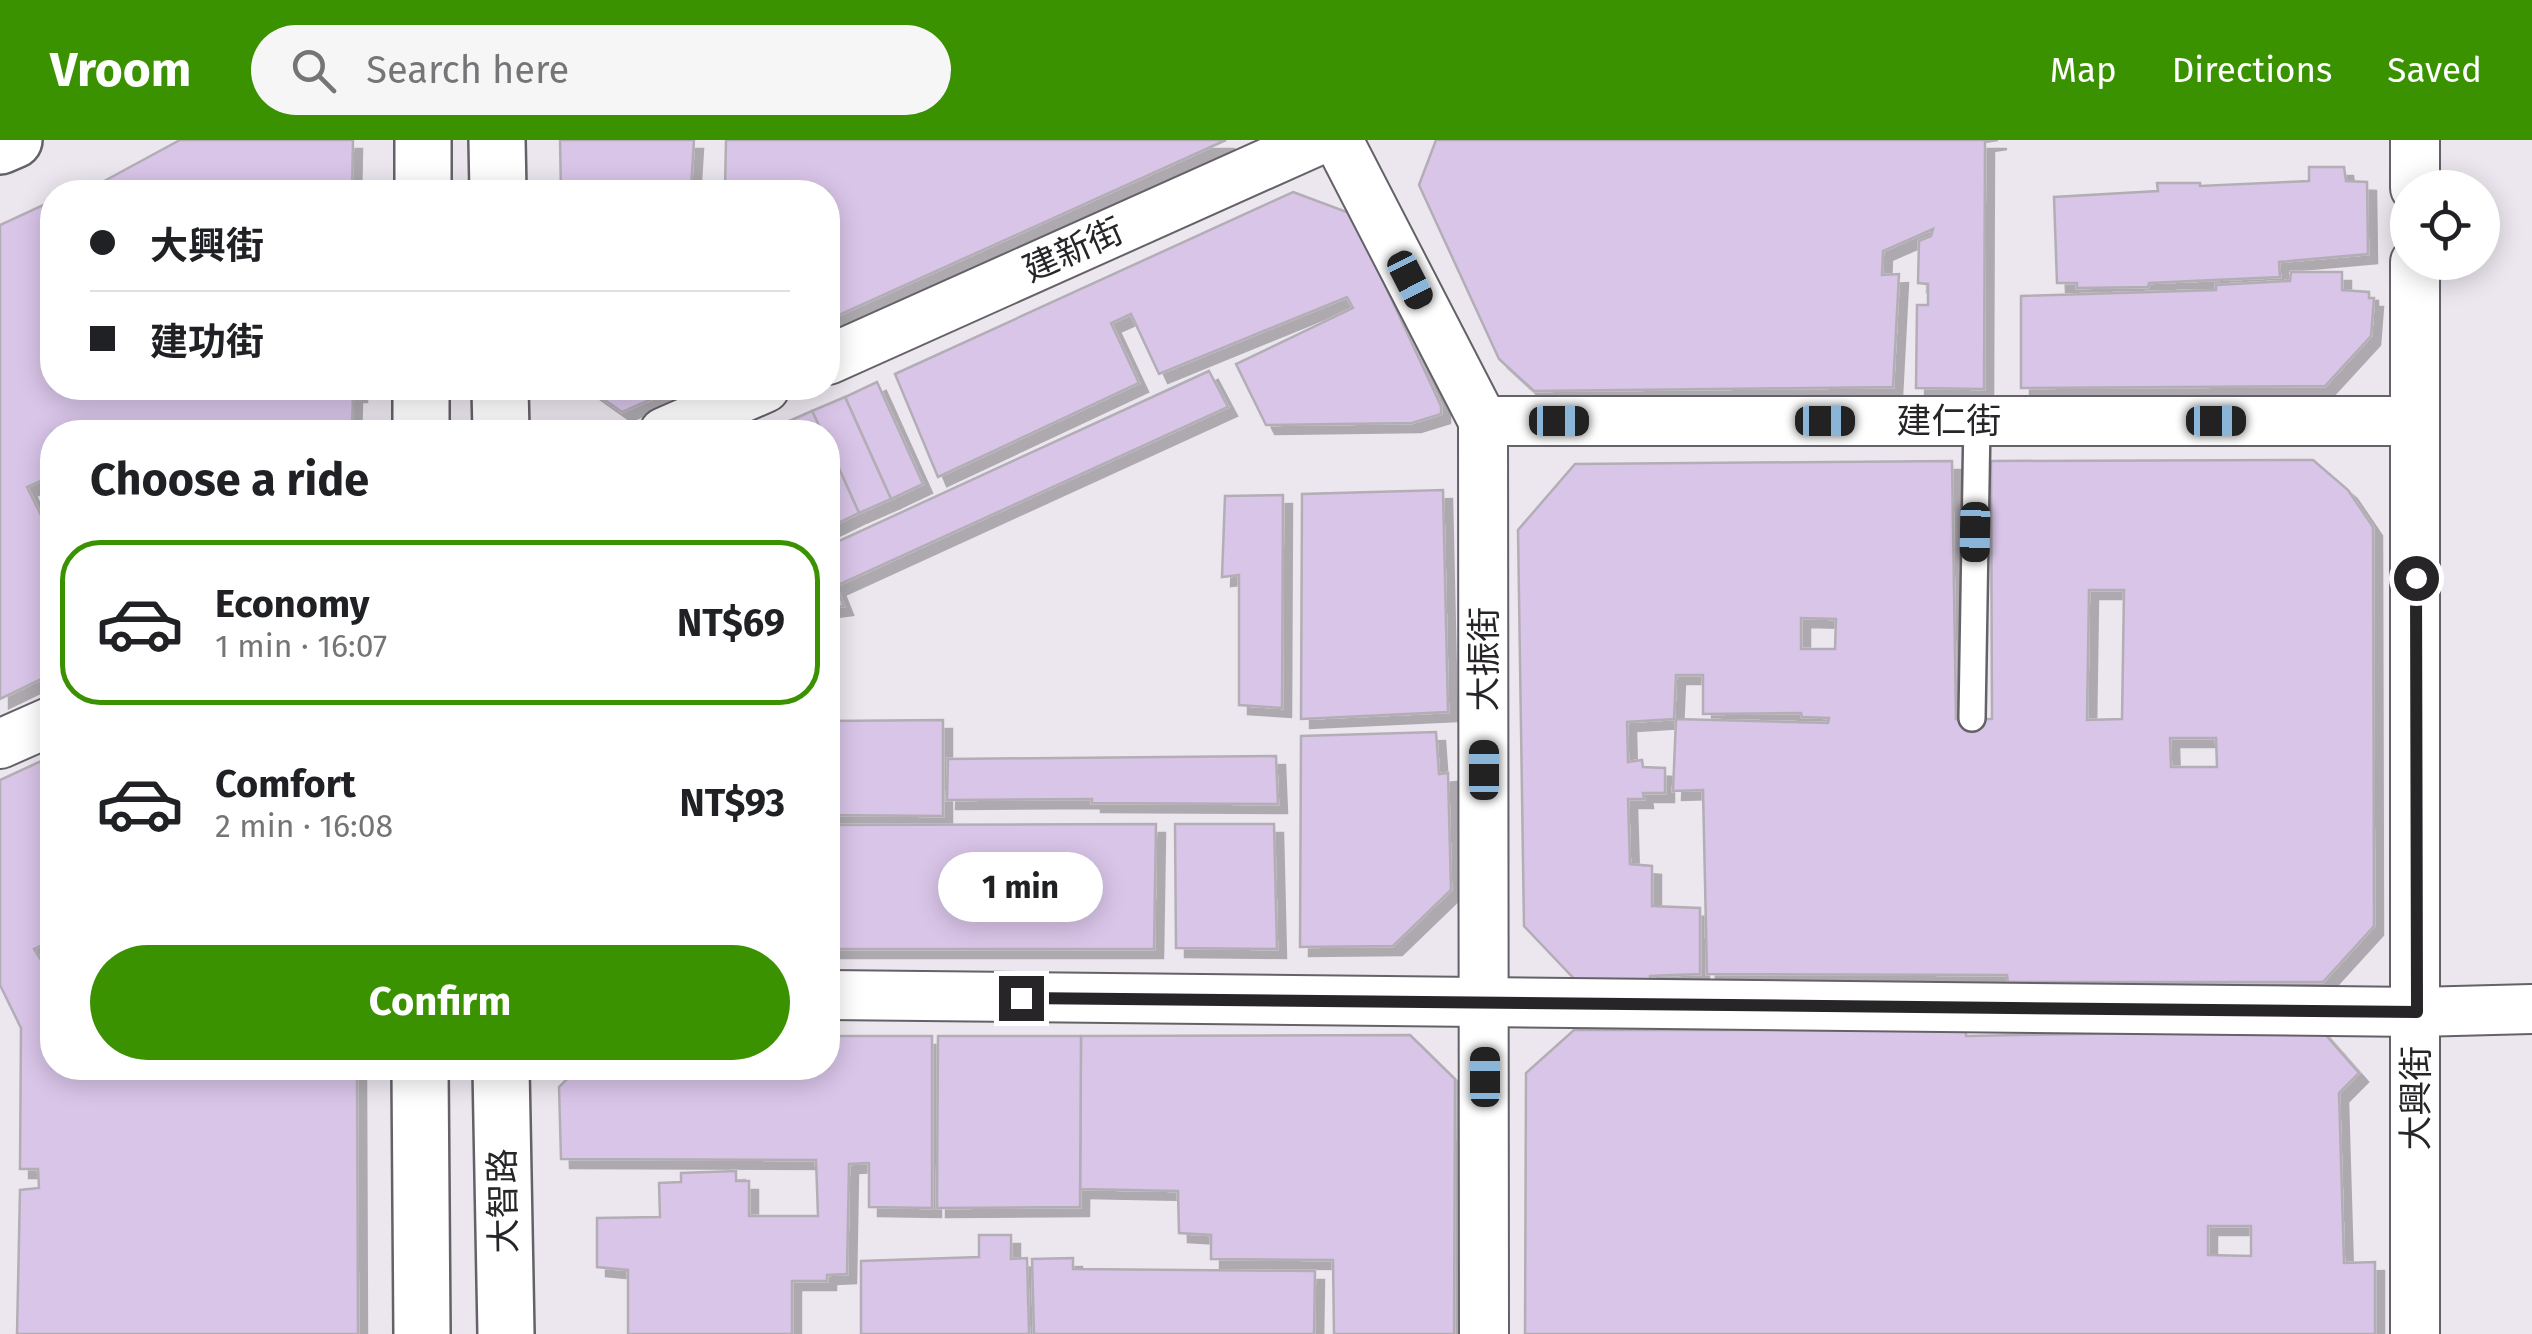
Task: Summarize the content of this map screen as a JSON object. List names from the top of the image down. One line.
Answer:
{"streets":{"street":["建新街","建仁街","大振街","大興街","大智路"]},"crossings":[["建仁街","大振街"],["建仁街","大興街"]],"page":{"header":"Vroom","search":"Search here","nav":["Map","Directions","Saved"],"banner":["大興街","建功街"],"heading":"Choose a ride","list":[{"name":"Economy","note":"1 min · 16:07","value":"NT$69"},{"name":"Comfort","note":"2 min · 16:08","value":"NT$93"}],"bubble":"1 min","buttons":"Confirm"}}
